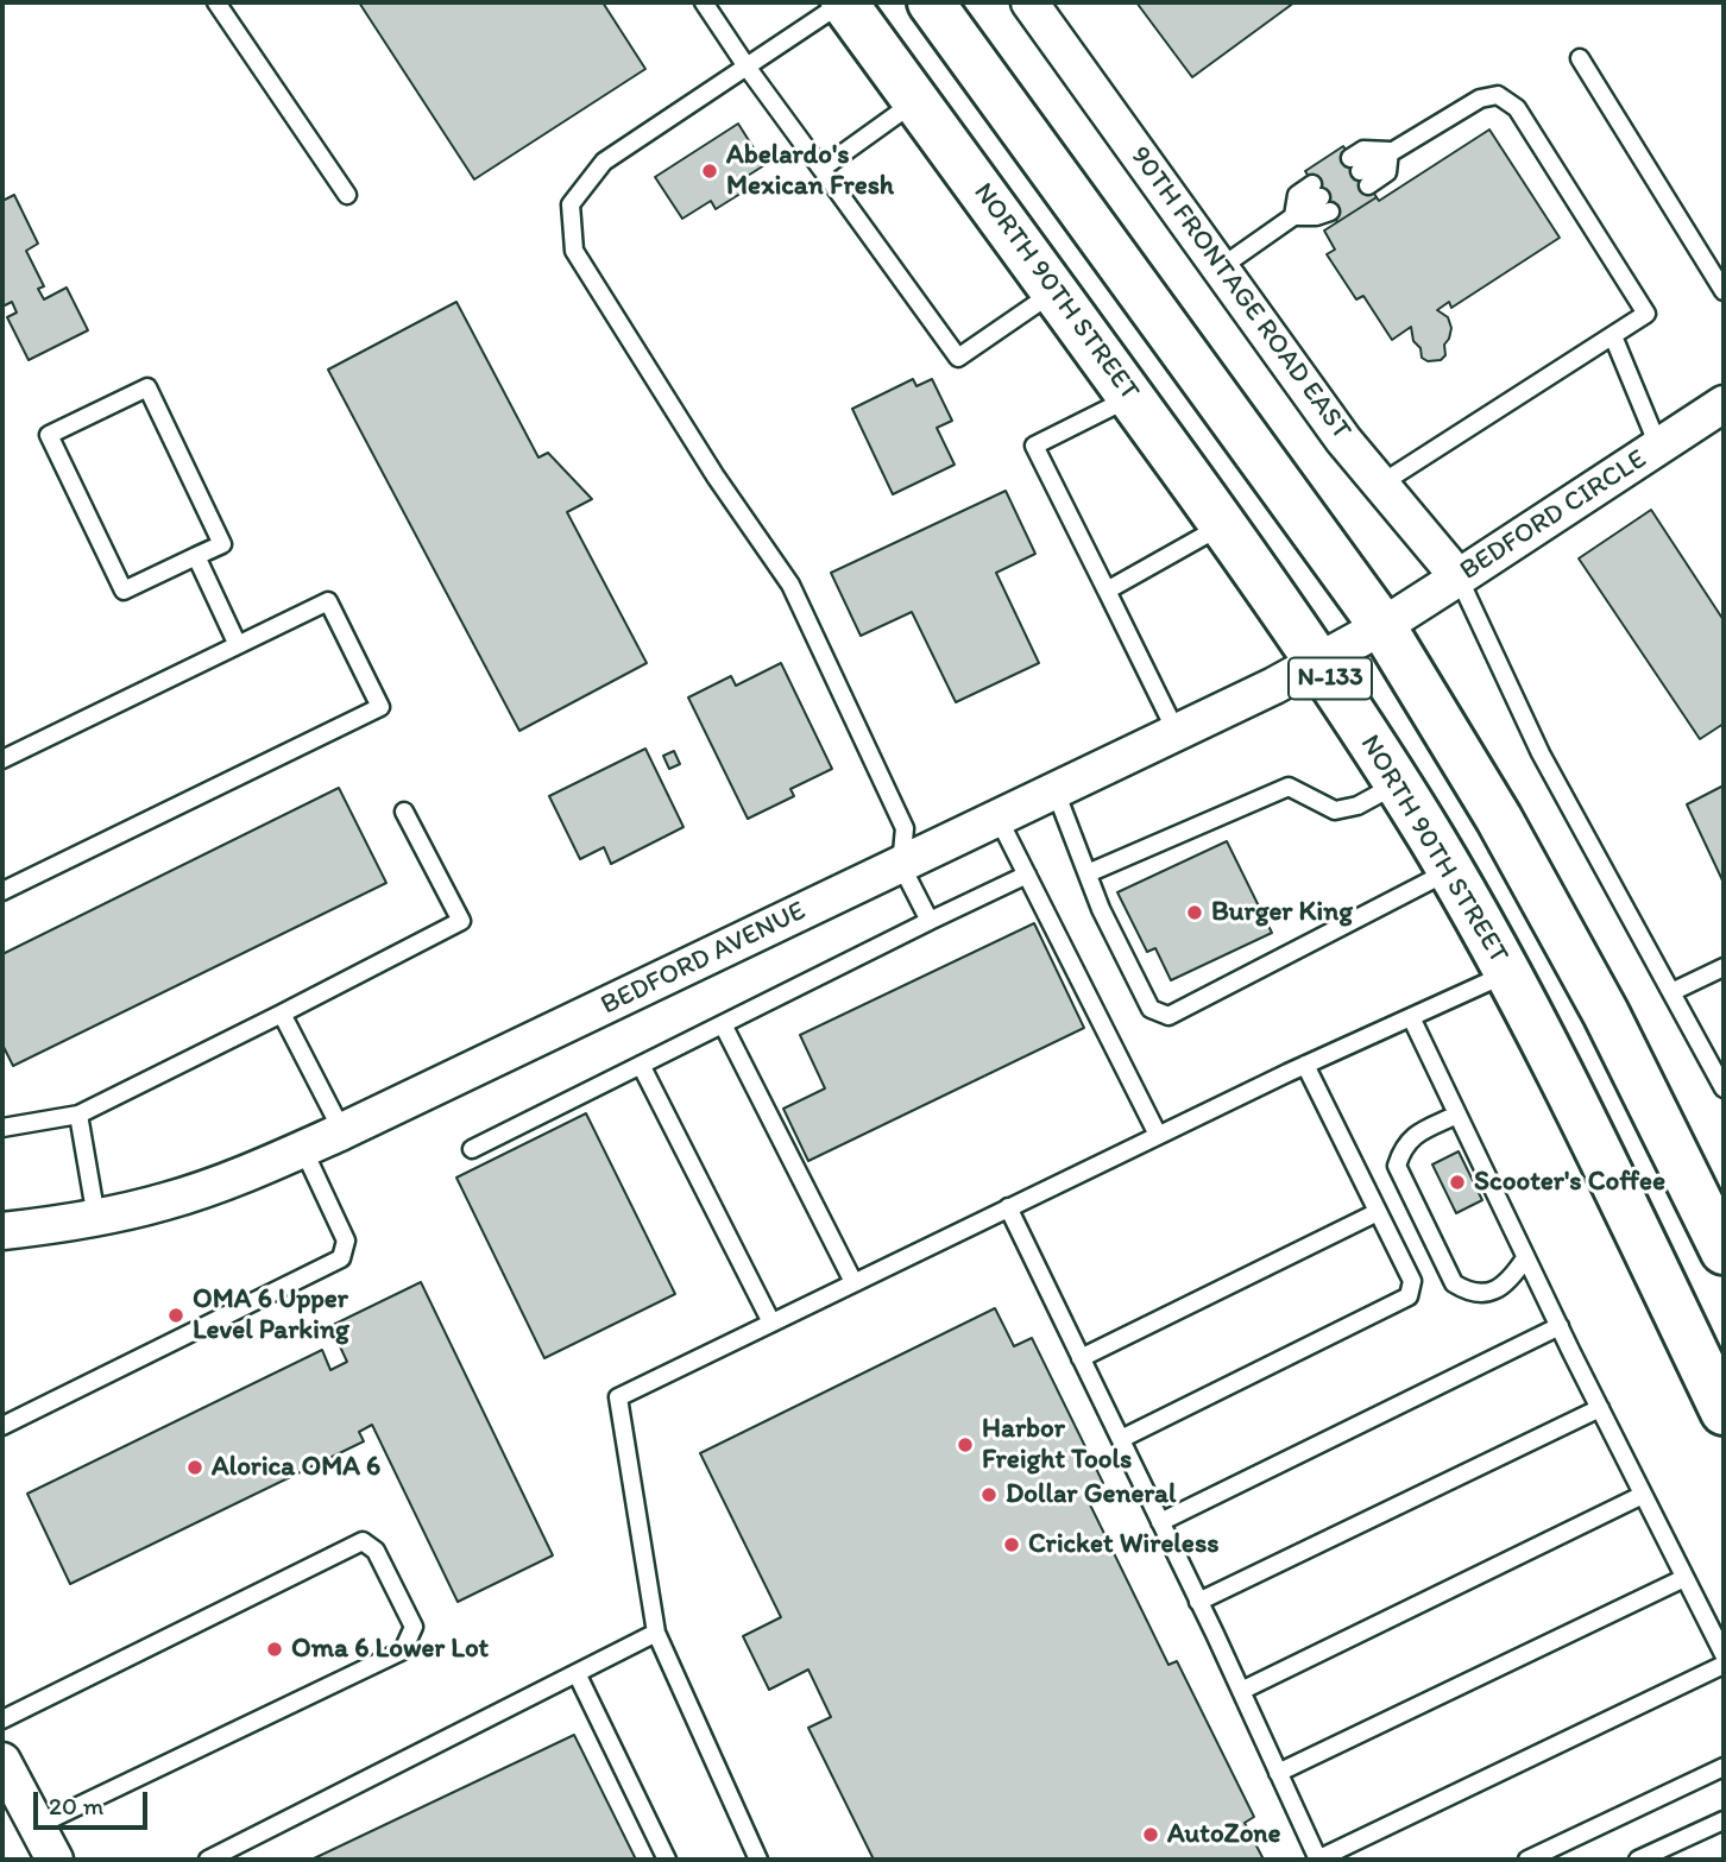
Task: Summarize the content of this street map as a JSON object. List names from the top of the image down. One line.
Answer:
{"streets":{"main road":["NORTH 90TH STREET","N-133"],"street":["90TH FRONTAGE ROAD EAST","BEDFORD CIRCLE","BEDFORD AVENUE"]},"crossings":[["NORTH 90TH STREET","BEDFORD AVENUE"],["90TH FRONTAGE ROAD EAST","BEDFORD CIRCLE"],["BEDFORD CIRCLE","N-133"],["BEDFORD CIRCLE","BEDFORD AVENUE"],["N-133","BEDFORD AVENUE"]],"places":["Abelardo's Mexican Fresh","Burger King","Scooter's Coffee","OMA 6 Upper Level Parking","Harbor Freight Tools","Alorica OMA 6","Dollar General","Cricket Wireless","Oma 6 Lower Lot","AutoZone"],"scale_bar":"20 m"}
